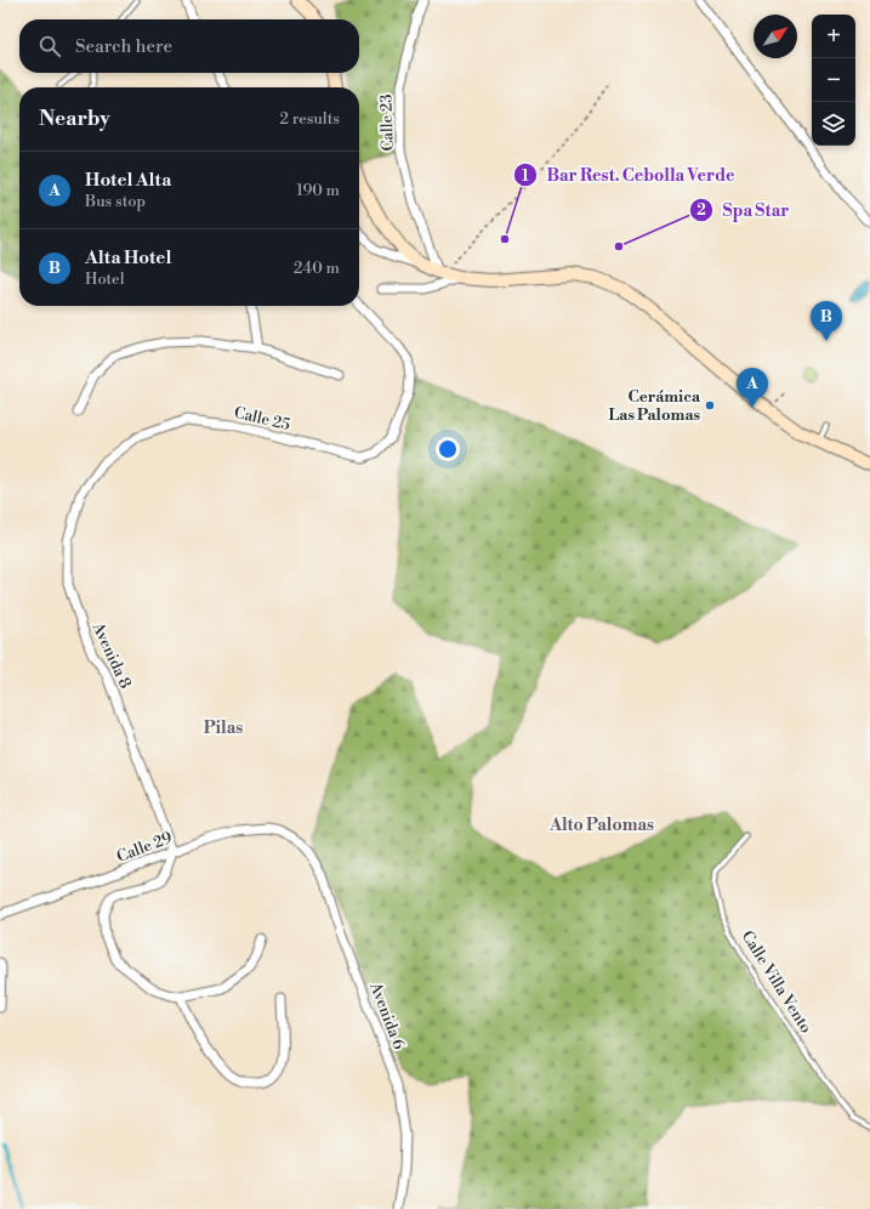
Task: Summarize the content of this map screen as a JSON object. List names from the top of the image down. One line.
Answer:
{"streets":{"street":["Calle 23","Calle 25","Avenida 8","Calle 29","Avenida 6"],"lane":["Calle Villa Vento"]},"crossings":[["Calle 25","Avenida 8"],["Avenida 8","Calle 29"],["Calle 29","Avenida 6"]],"districts":["Pilas","Alto Palomas"],"places":["Bar Rest. Cebolla Verde","Spa Star","Cerámica Las Palomas"],"north":"top right","page":{"map_buttons":["+","−"],"search":"Search here","heading":["Nearby","2 results"],"list":[{"mark":"A","name":"Hotel Alta","note":"Bus stop","value":"190 m"},{"mark":"B","name":"Alta Hotel","note":"Hotel","value":"240 m"}],"pins":["B","A"]}}
